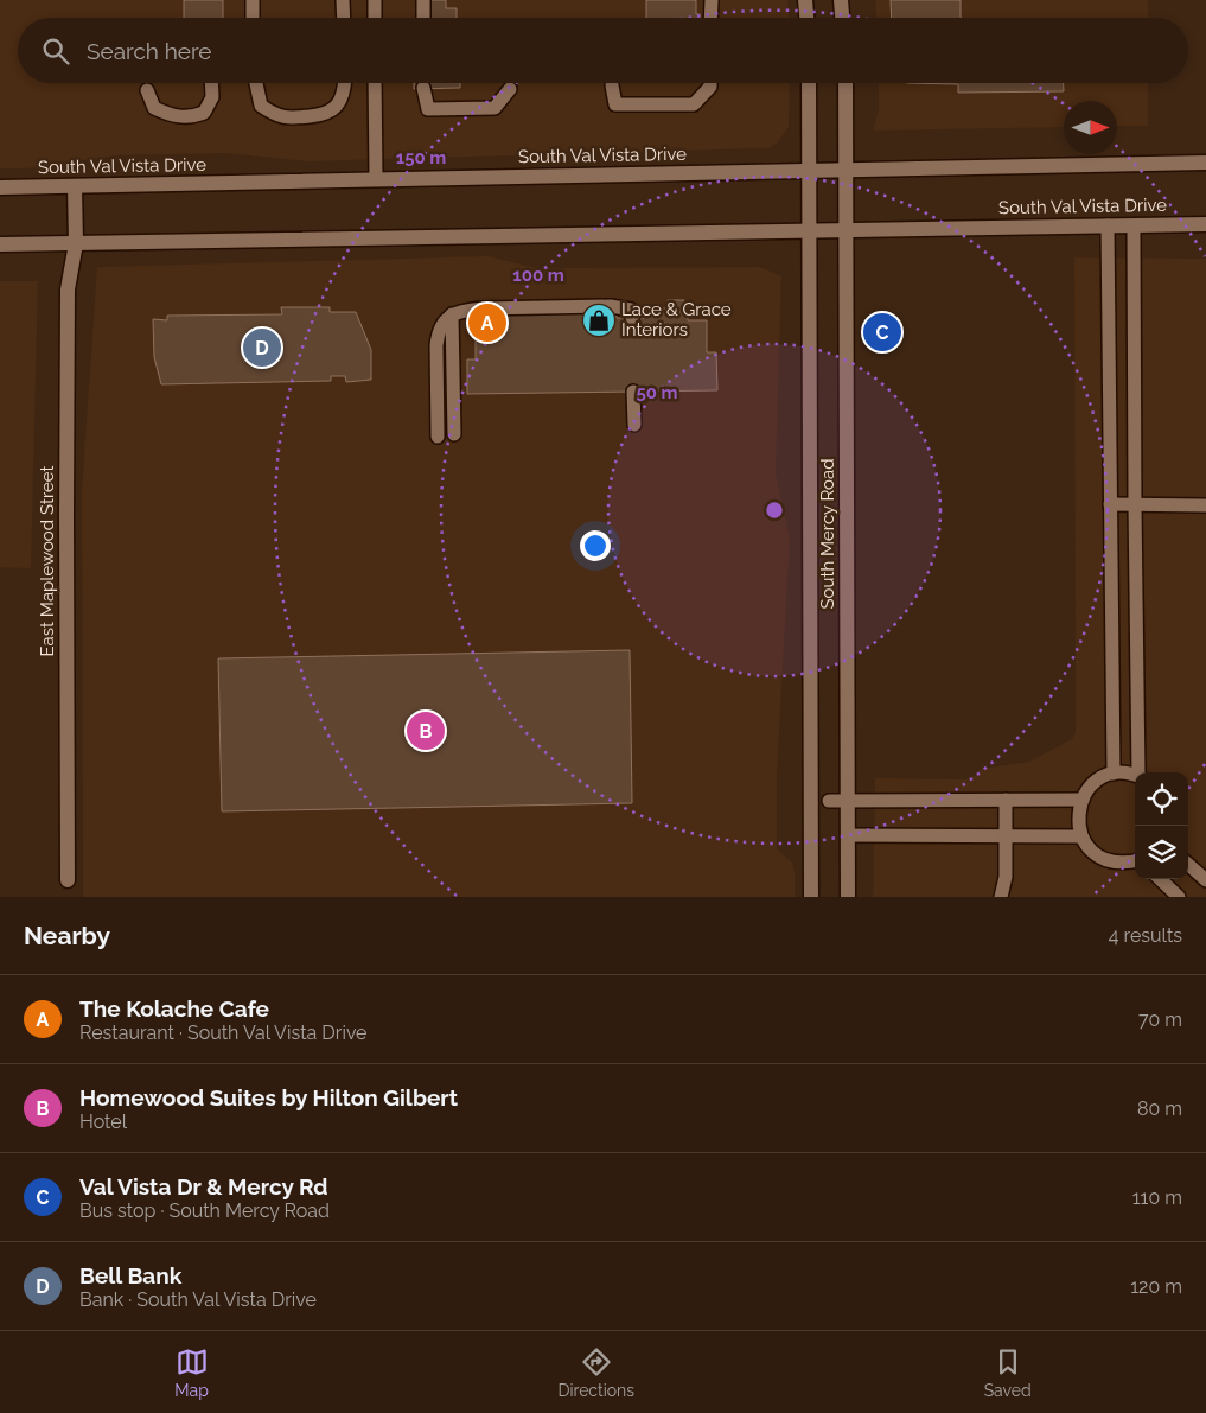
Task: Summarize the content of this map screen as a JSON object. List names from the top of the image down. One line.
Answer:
{"streets":{"main road":["South Val Vista Drive","South Mercy Road","East Maplewood Street"]},"crossings":[["South Val Vista Drive","South Mercy Road"],["South Val Vista Drive","East Maplewood Street"]],"places":{"shop":["Lace & Grace Interiors"]},"north":"right","page":{"search":"Search here","pins":["A","C","D","B"],"heading":["Nearby","4 results"],"list":[{"mark":"A","name":"The Kolache Cafe","note":"Restaurant · South Val Vista Drive","value":"70 m"},{"mark":"B","name":"Homewood Suites by Hilton Gilbert","note":"Hotel","value":"80 m"},{"mark":"C","name":"Val Vista Dr & Mercy Rd","note":"Bus stop · South Mercy Road","value":"110 m"},{"mark":"D","name":"Bell Bank","note":"Bank · South Val Vista Drive","value":"120 m"}],"nav":["Map","Directions","Saved"]},"rings":["150 m","100 m","50 m"]}
